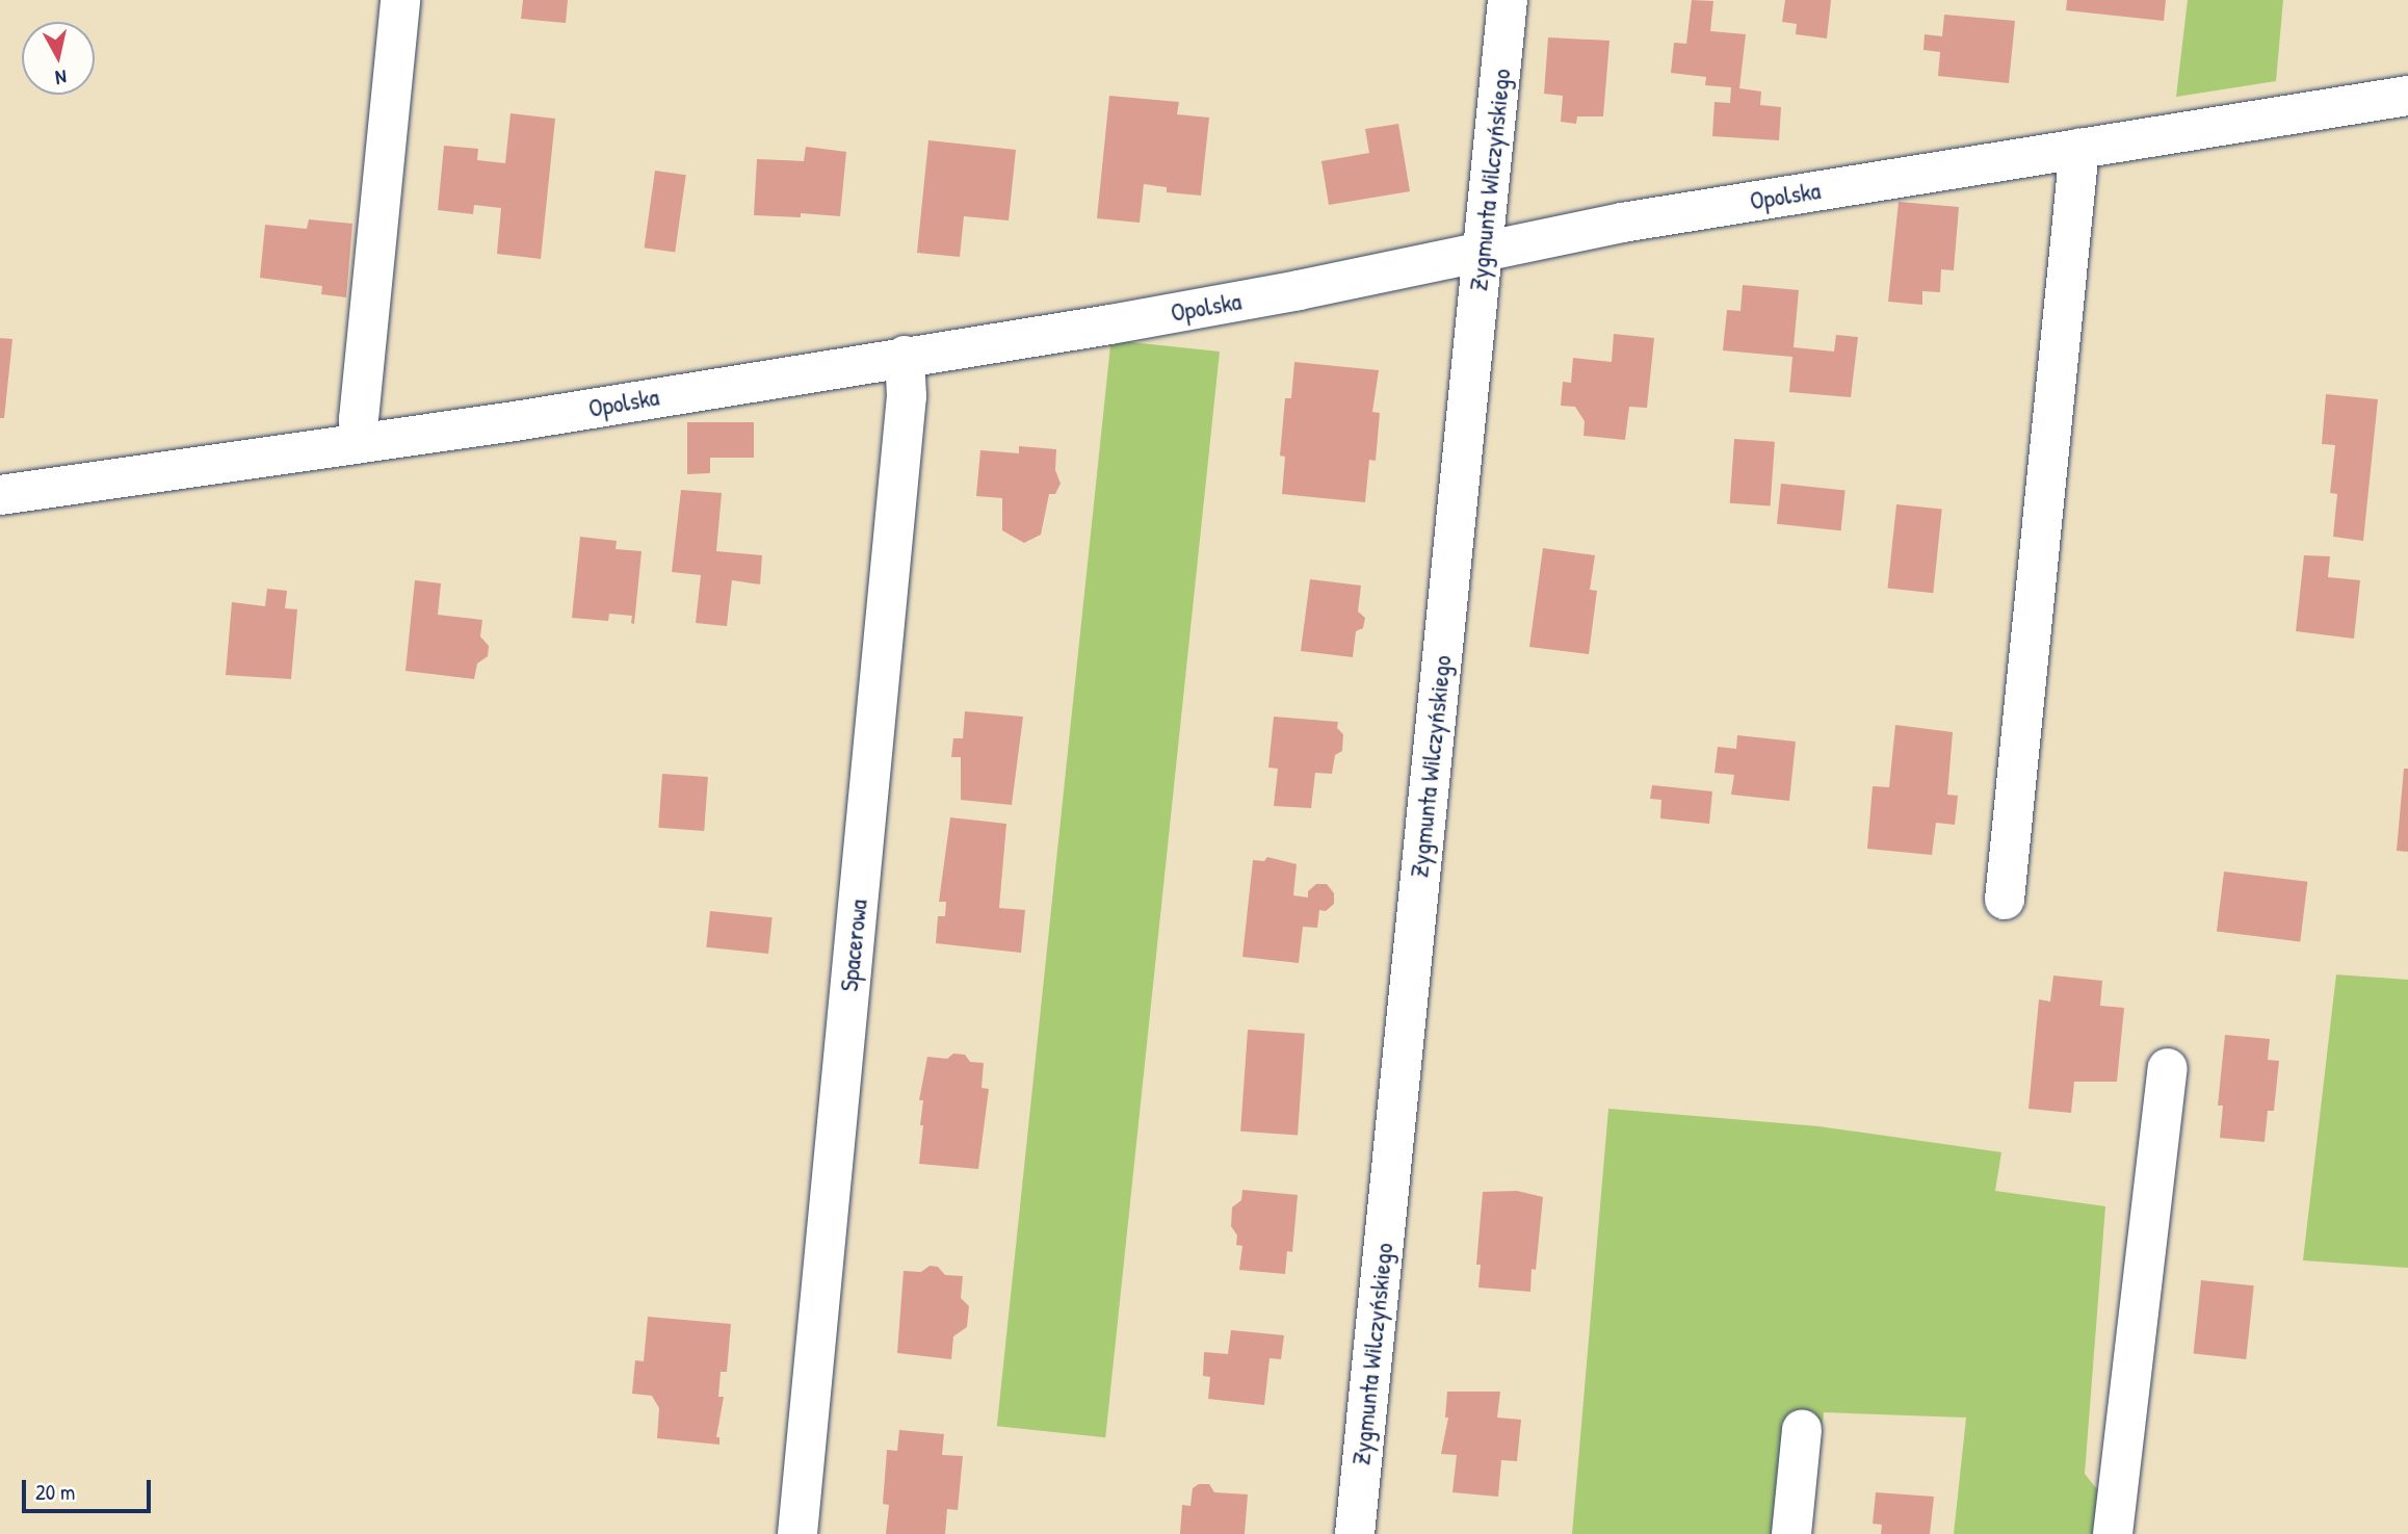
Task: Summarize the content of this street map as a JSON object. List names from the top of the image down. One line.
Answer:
{"streets":{"street":["Zygmunta Wilczyńskiego","Opolska","Spacerowa"]},"crossings":[["Zygmunta Wilczyńskiego","Opolska"],["Opolska","Spacerowa"]],"scale_bar":"20 m","north":"bottom"}
